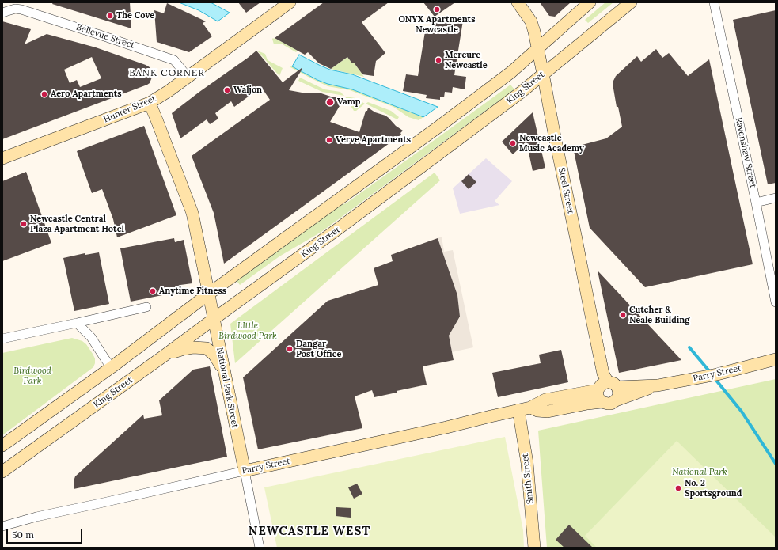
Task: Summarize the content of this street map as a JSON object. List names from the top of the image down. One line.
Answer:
{"streets":{"main road":["King Street","Hunter Street","Steel Street","Parry Street","National Park Street","Smith Street"],"street":["Bellevue Street","Ravenshaw Street"]},"crossings":[["Bellevue Street","Hunter Street"],["King Street","Steel Street"],["King Street","National Park Street"],["Hunter Street","National Park Street"],["Steel Street","Parry Street"],["Parry Street","National Park Street"],["Parry Street","Smith Street"]],"districts":["BANK CORNER","NEWCASTLE WEST"],"parks":["LIttle Birdwood Park","Birdwood Park","National Park"],"places":["ONYX Apartments Newcastle","The Cove","Mercure Newcastle","Waljon","Aero Apartments","Vamp","Verve Apartments","Newcastle Music Academy","Newcastle Central Plaza Apartment Hotel","Anytime Fitness","Cutcher & Neale Building","Dangar Post Office","No. 2 Sportsground"],"scale_bar":"50 m"}
